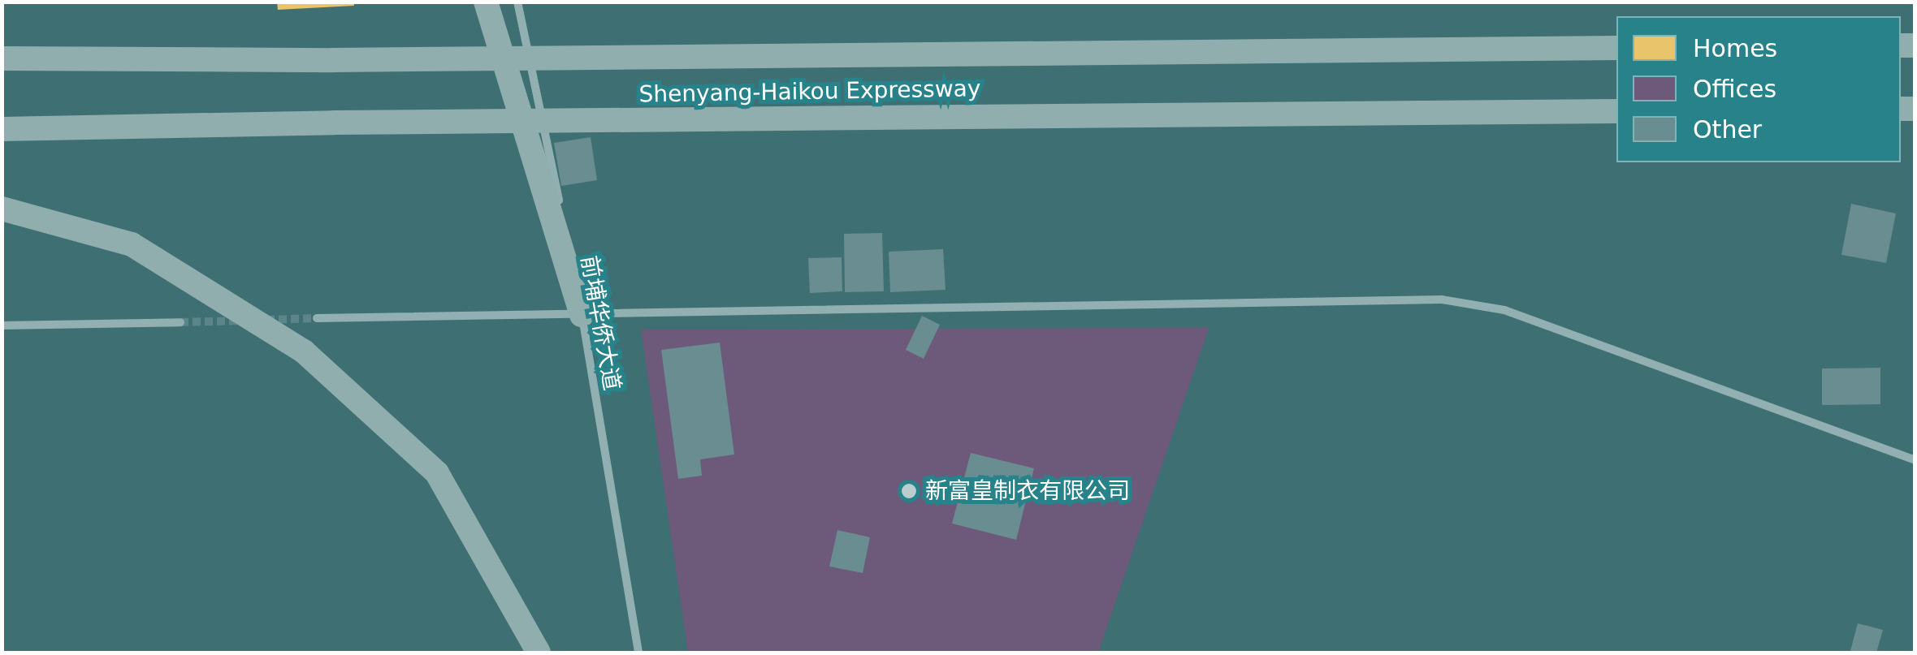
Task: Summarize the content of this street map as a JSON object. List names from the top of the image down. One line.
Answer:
{"streets":{"highway":["Shenyang-Haikou Expressway"],"street":["前埔华侨大道"]},"places":["新富皇制衣有限公司"],"legend":["Homes","Offices","Other"]}
